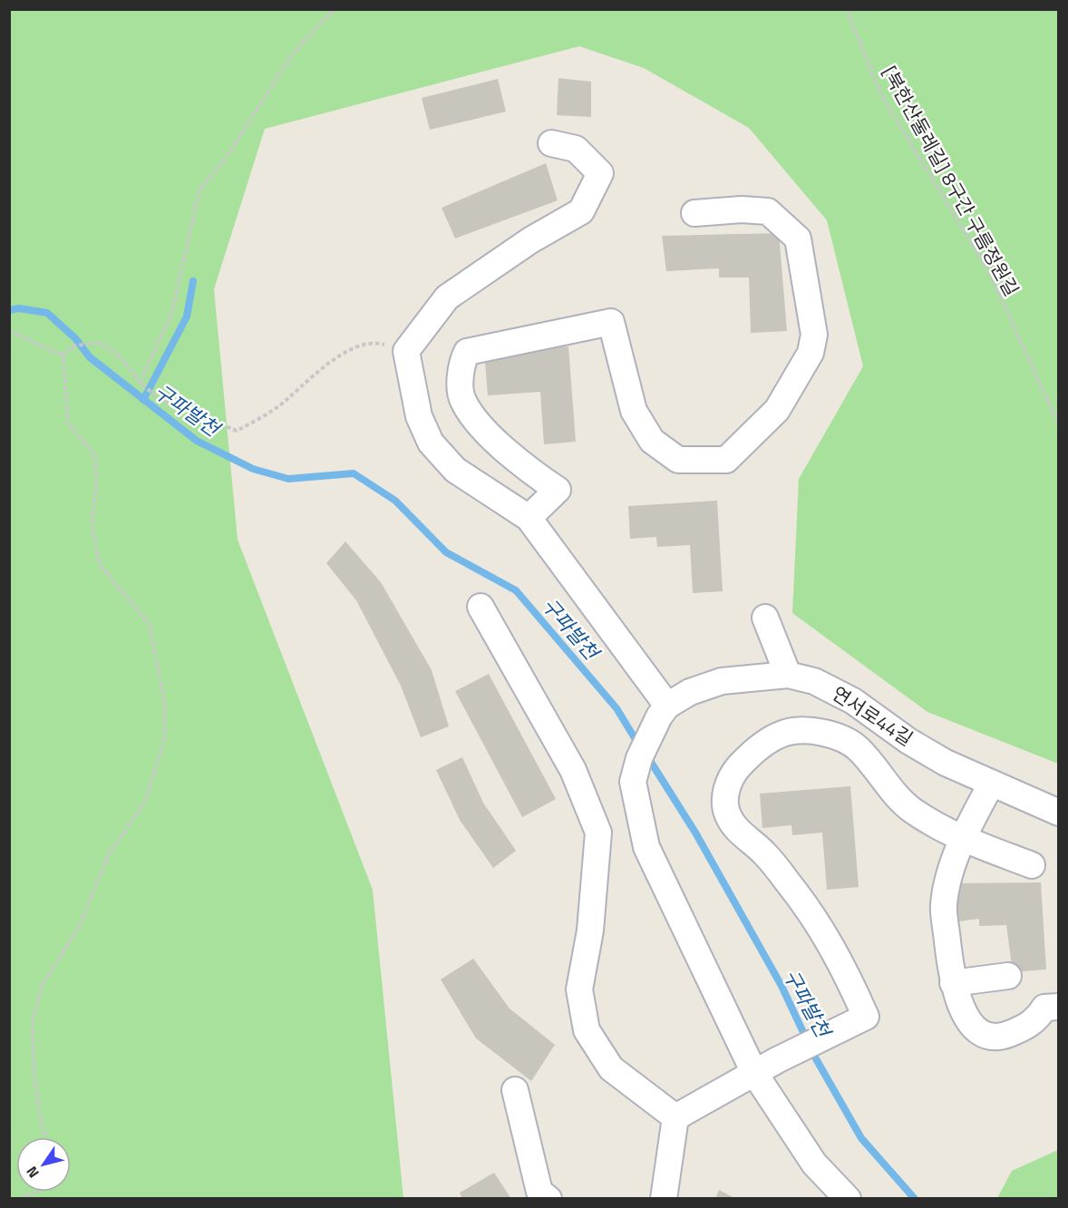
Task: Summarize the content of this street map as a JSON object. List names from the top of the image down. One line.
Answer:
{"streets":{"street":["연서로44길"],"path":["[북한산둘레길] 8구간 구름정원길"]},"water":["구파발천"],"north":"bottom left"}
